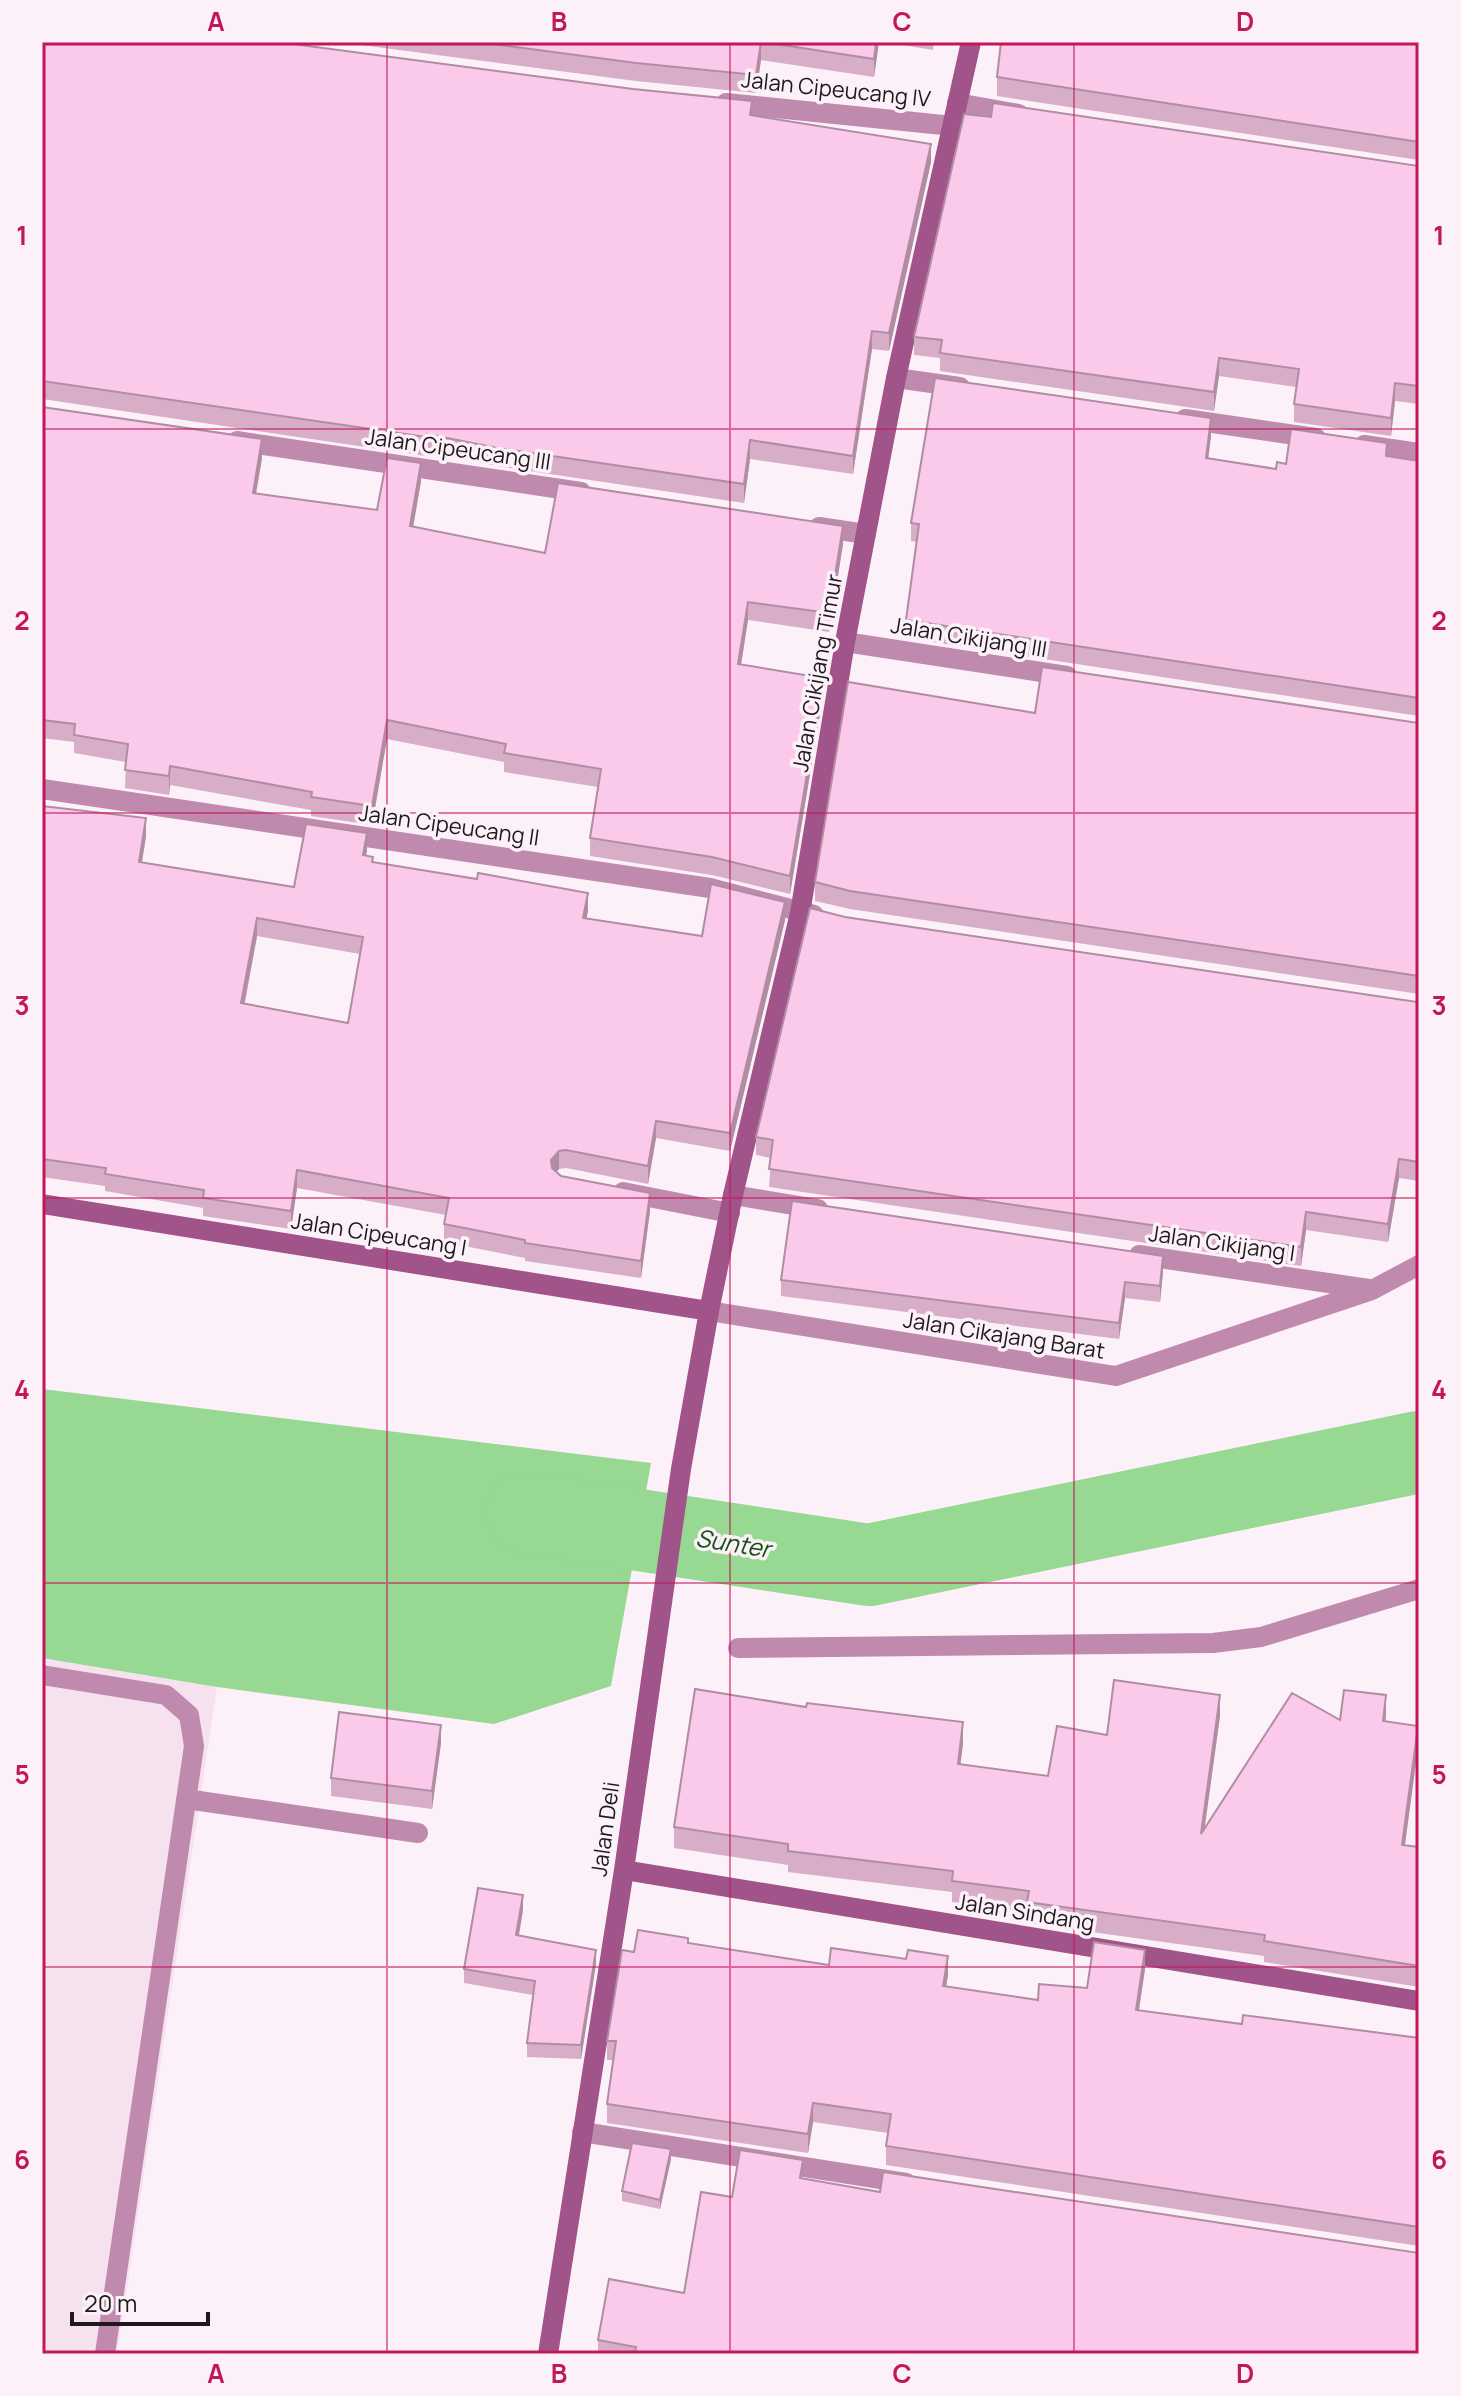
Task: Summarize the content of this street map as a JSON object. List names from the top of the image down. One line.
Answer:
{"streets":{"street":["Jalan Cipeucang IV","Jalan Cipeucang III","Jalan Cikijang III","Jalan Cikijang Timur","Jalan Cipeucang II","Jalan Cipeucang I","Jalan Cikijang I","Jalan Cikajang Barat","Jalan Deli","Jalan Sindang"]},"crossings":[["Jalan Cipeucang IV","Jalan Cikijang Timur"],["Jalan Cikijang III","Jalan Cikijang Timur"],["Jalan Cikijang Timur","Jalan Cipeucang II"],["Jalan Cikijang Timur","Jalan Cipeucang I"],["Jalan Cikijang Timur","Jalan Cikajang Barat"],["Jalan Cikijang Timur","Jalan Deli"],["Jalan Cipeucang I","Jalan Cikajang Barat"],["Jalan Cipeucang I","Jalan Deli"],["Jalan Cikijang I","Jalan Cikajang Barat"],["Jalan Cikajang Barat","Jalan Deli"],["Jalan Deli","Jalan Sindang"]],"water":["Sunter"],"scale_bar":"20 m","grid":{"columns":["A","B","C","D"],"rows":["1","2","3","4","5","6"]}}
